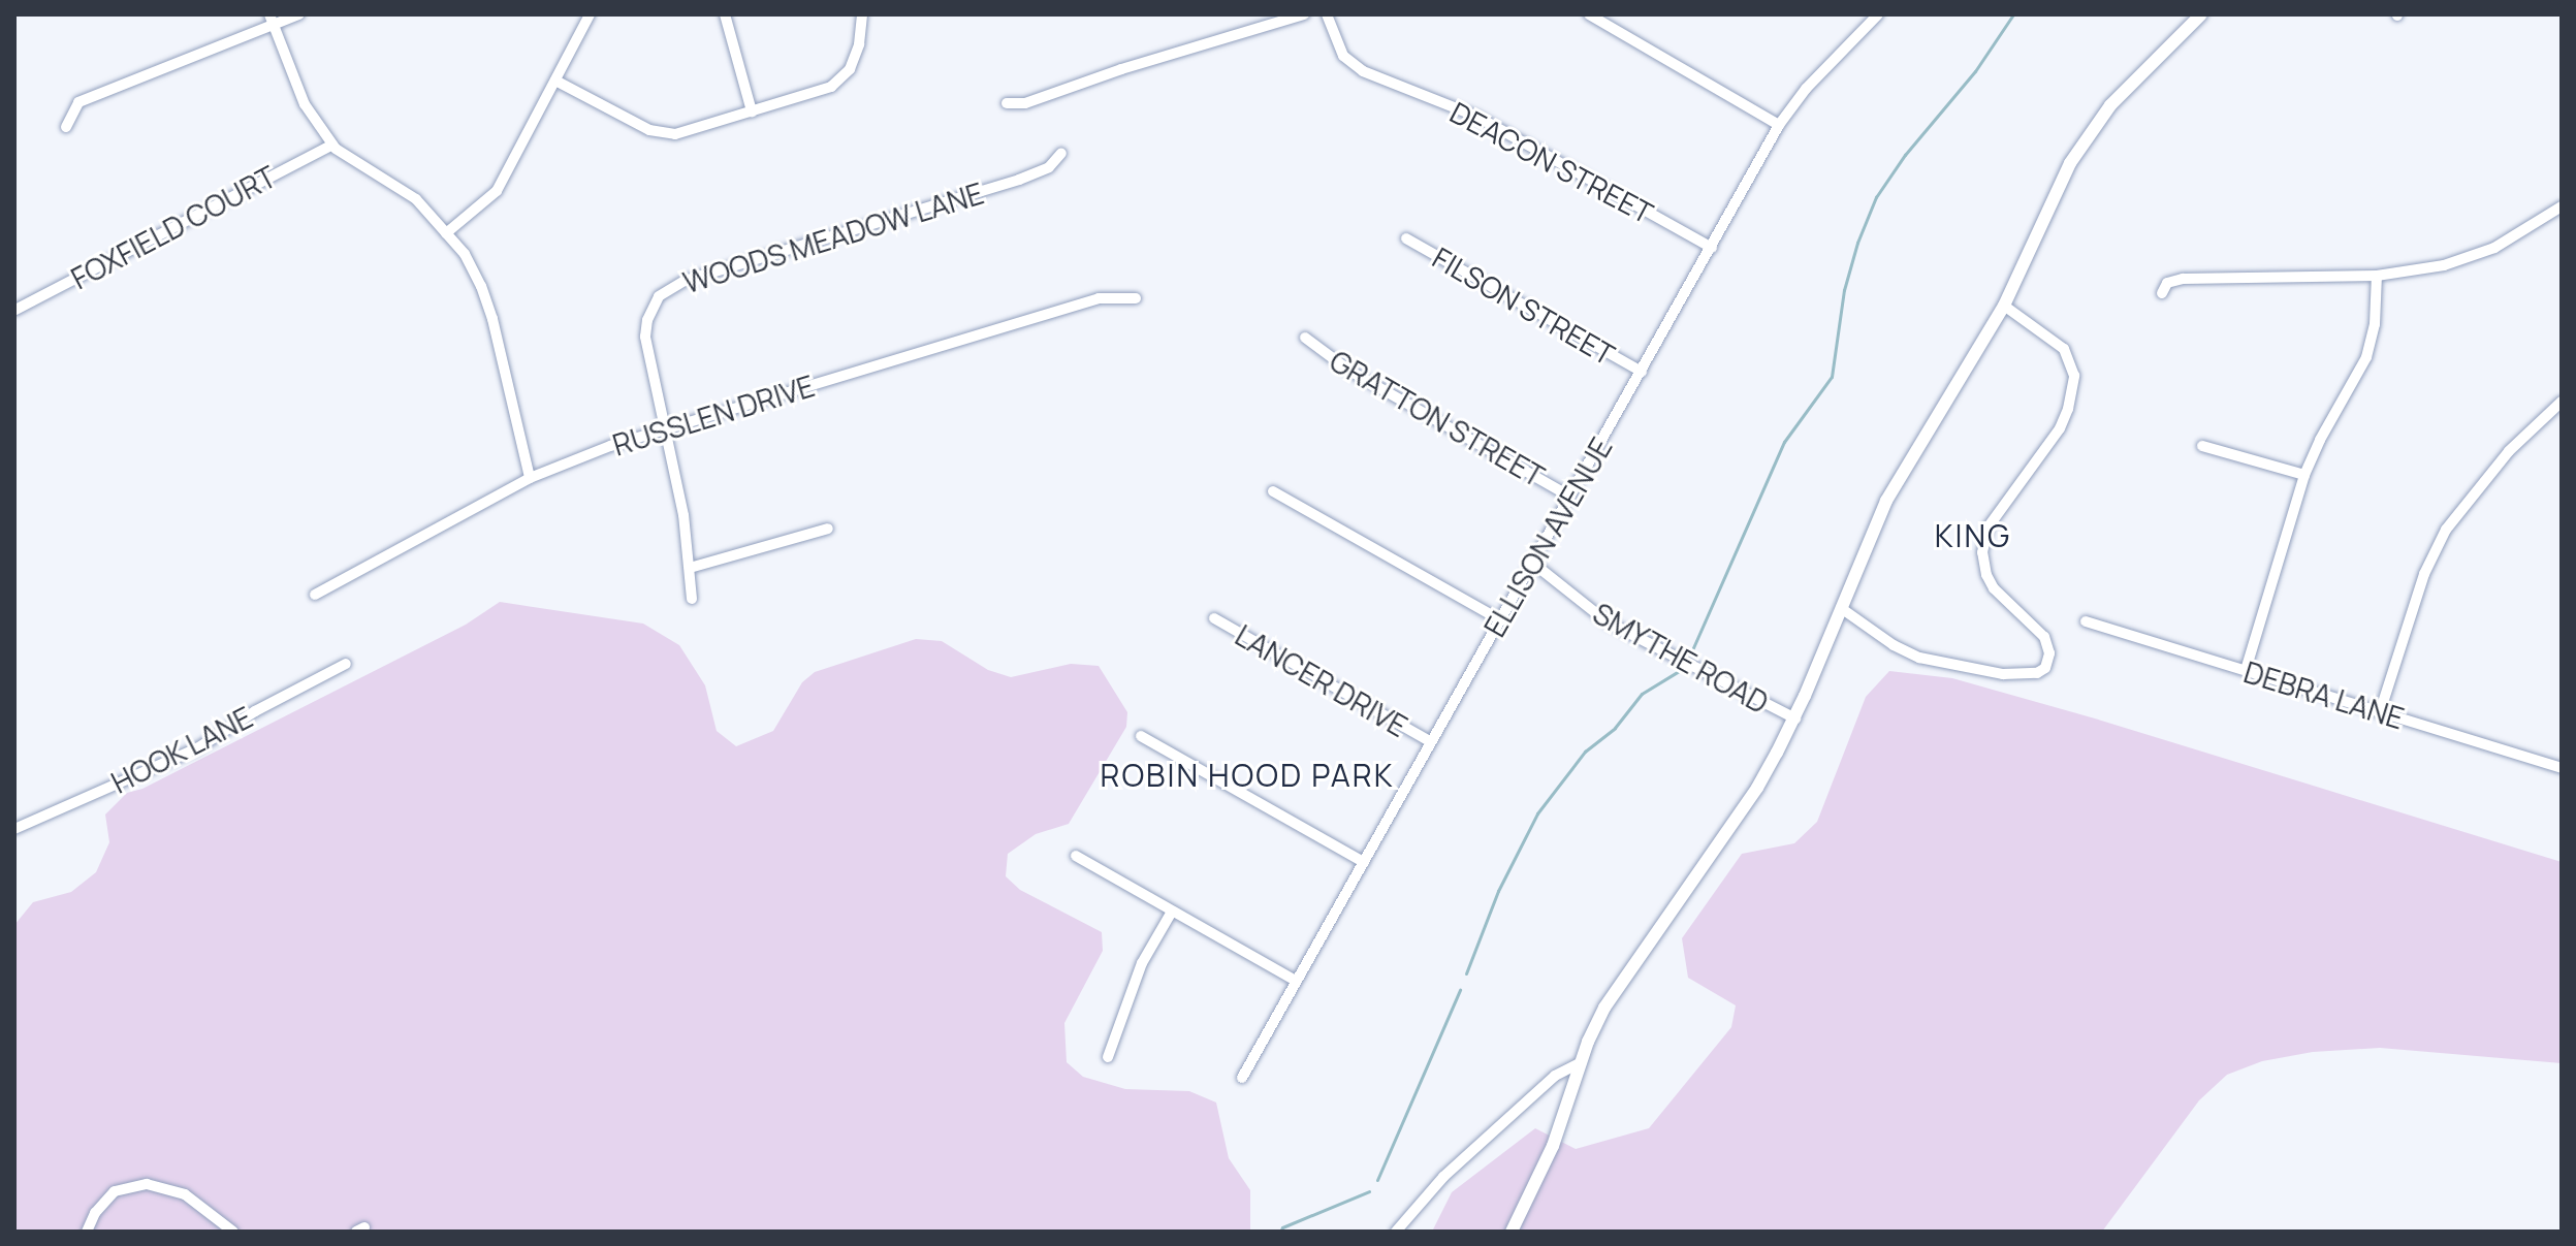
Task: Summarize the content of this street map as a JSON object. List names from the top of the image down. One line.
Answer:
{"streets":{"street":["DEACON STREET","FOXFIELD COURT","WOODS MEADOW LANE","FILSON STREET","RUSSLEN DRIVE","GRATTON STREET","ELLISON AVENUE","SMYTHE ROAD","LANCER DRIVE","DEBRA LANE","HOOK LANE"]},"crossings":[["DEACON STREET","ELLISON AVENUE"],["WOODS MEADOW LANE","RUSSLEN DRIVE"],["FILSON STREET","ELLISON AVENUE"],["GRATTON STREET","ELLISON AVENUE"],["ELLISON AVENUE","SMYTHE ROAD"],["ELLISON AVENUE","LANCER DRIVE"]],"districts":["KING","ROBIN HOOD PARK"]}
